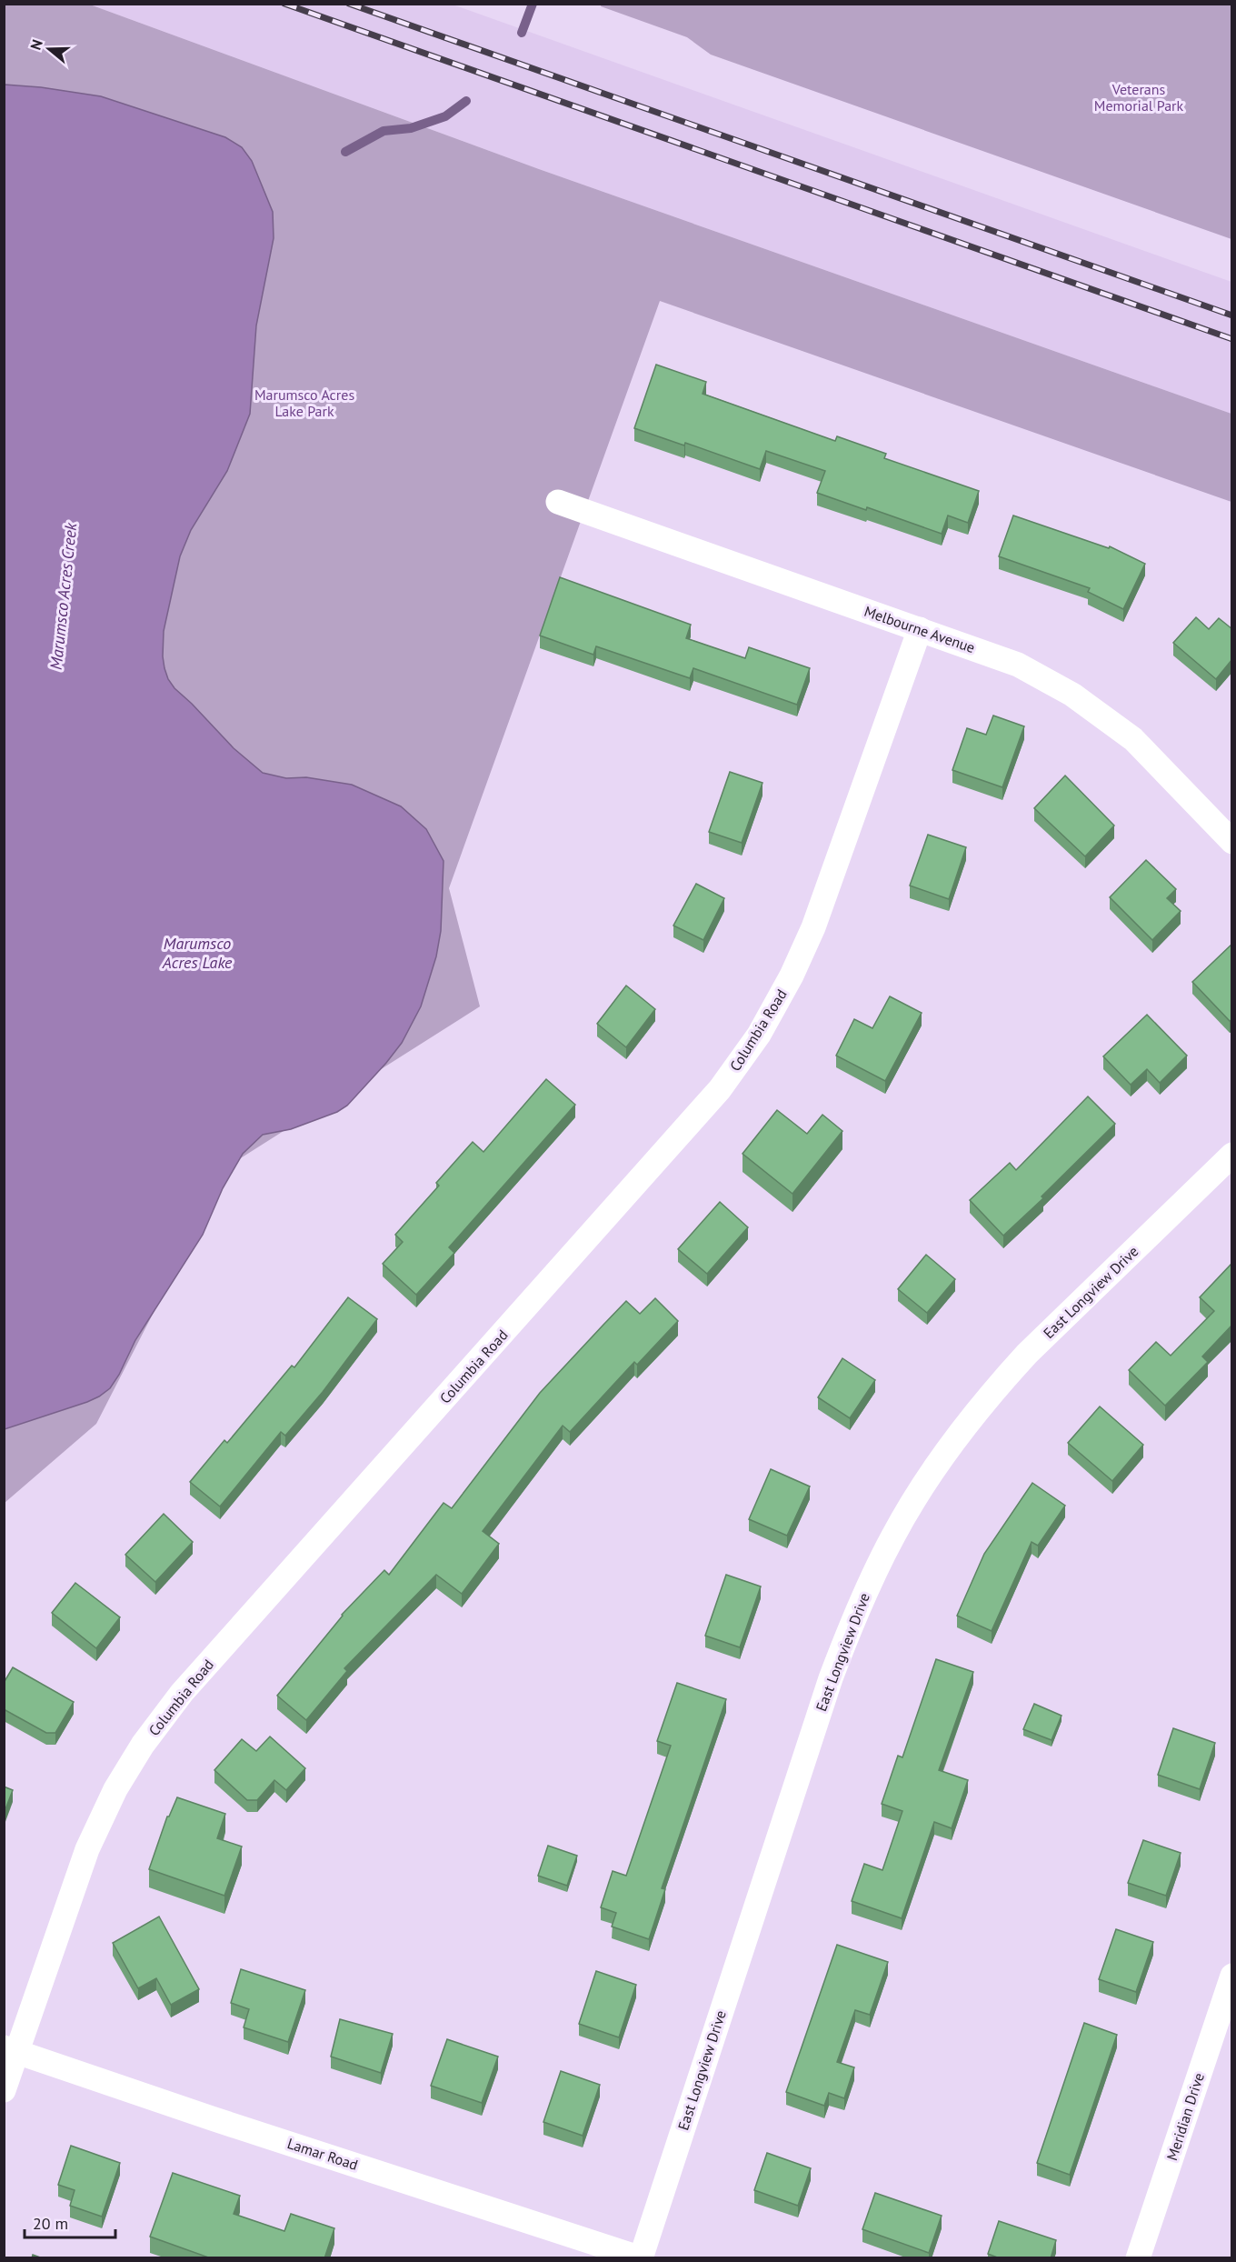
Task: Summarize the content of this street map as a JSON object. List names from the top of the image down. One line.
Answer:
{"streets":{"street":["Melbourne Avenue","Columbia Road","East Longview Drive","Meridian Drive","Lamar Road"]},"crossings":[["Melbourne Avenue","Columbia Road"],["Columbia Road","Lamar Road"],["East Longview Drive","Lamar Road"]],"water":["Marumsco Acres Creek","Marumsco Acres Lake"],"parks":["Veterans Memorial Park","Marumsco Acres Lake Park"],"scale_bar":"20 m","north":"left"}
